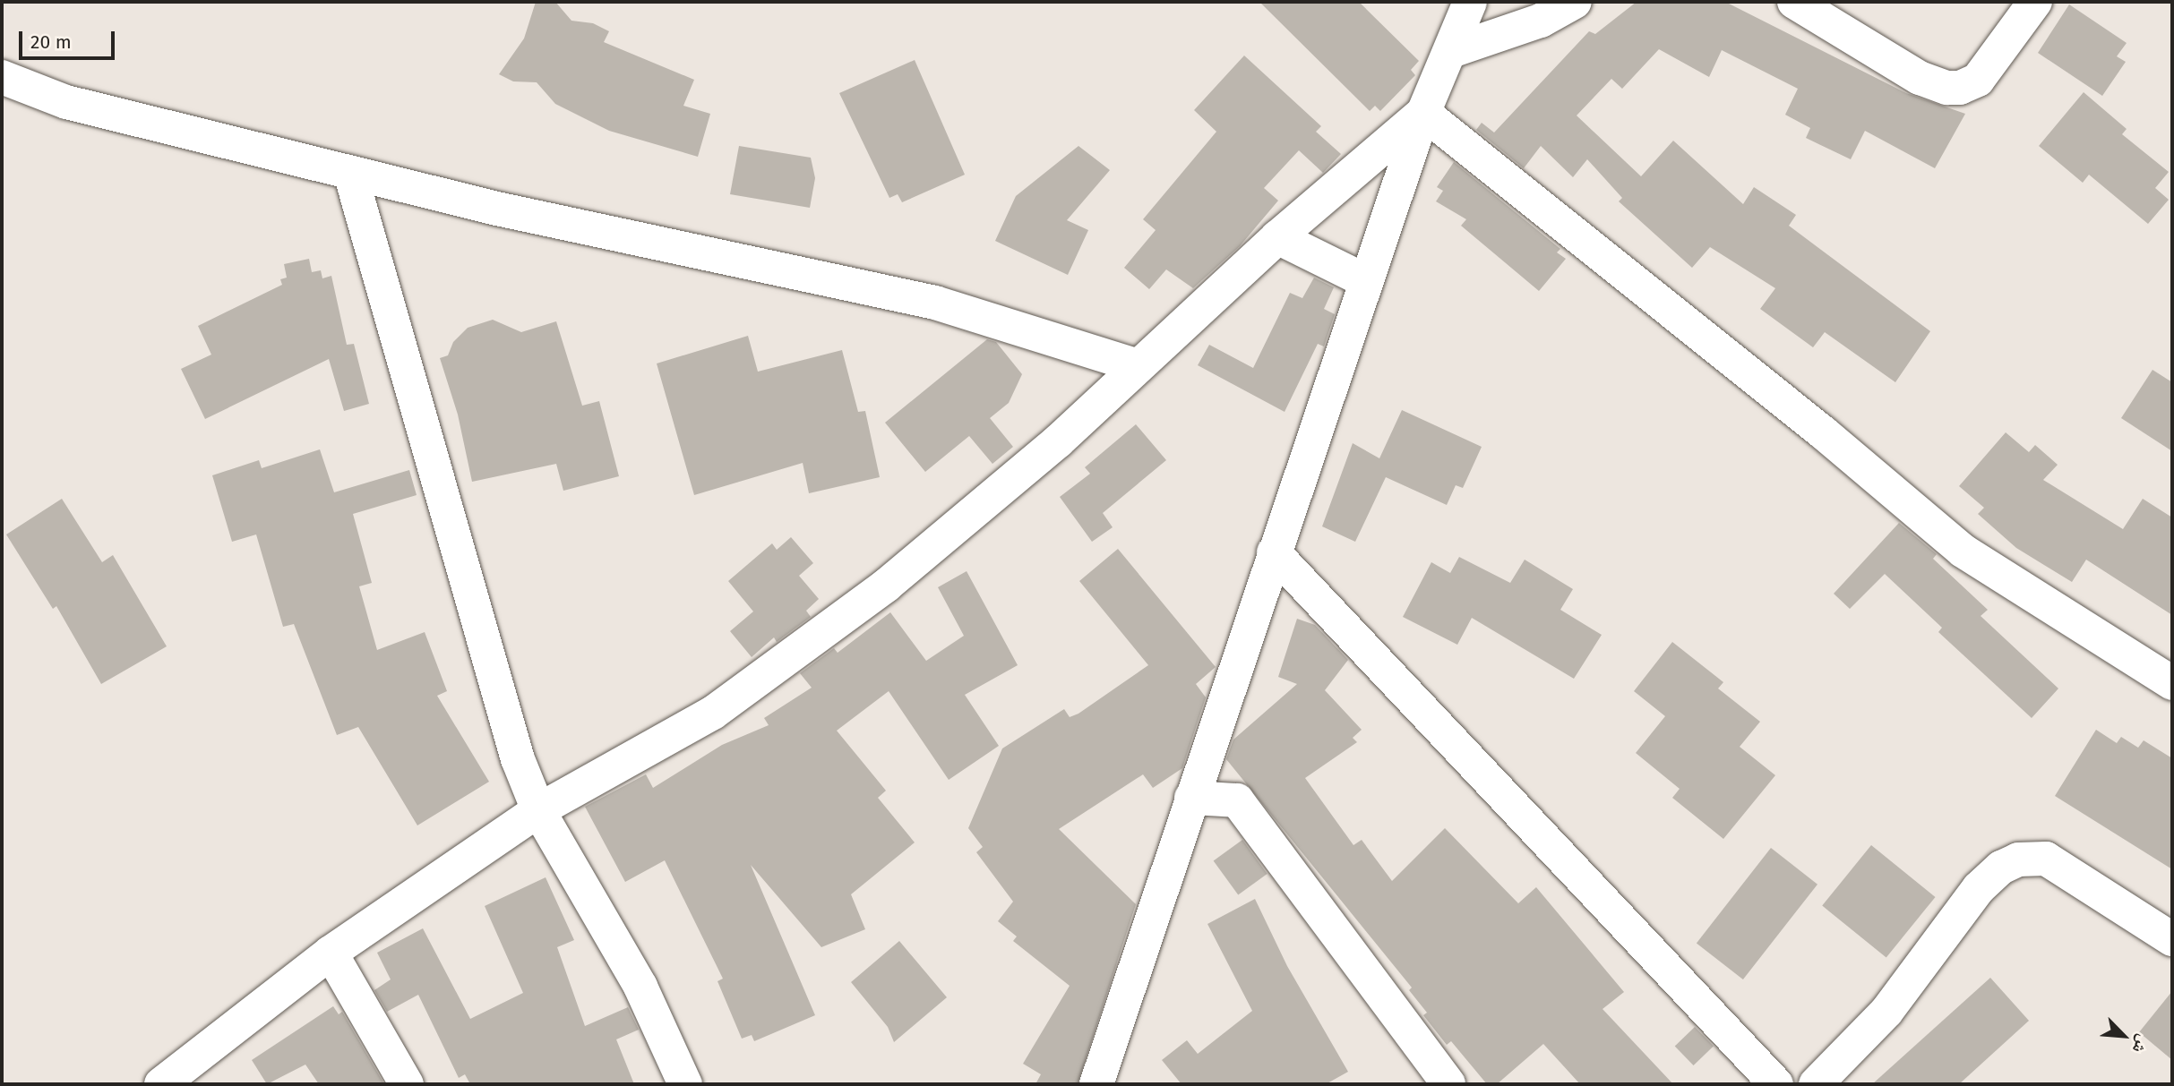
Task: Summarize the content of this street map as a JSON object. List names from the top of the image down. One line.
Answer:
{"scale_bar":"20 m","north":"bottom right"}
